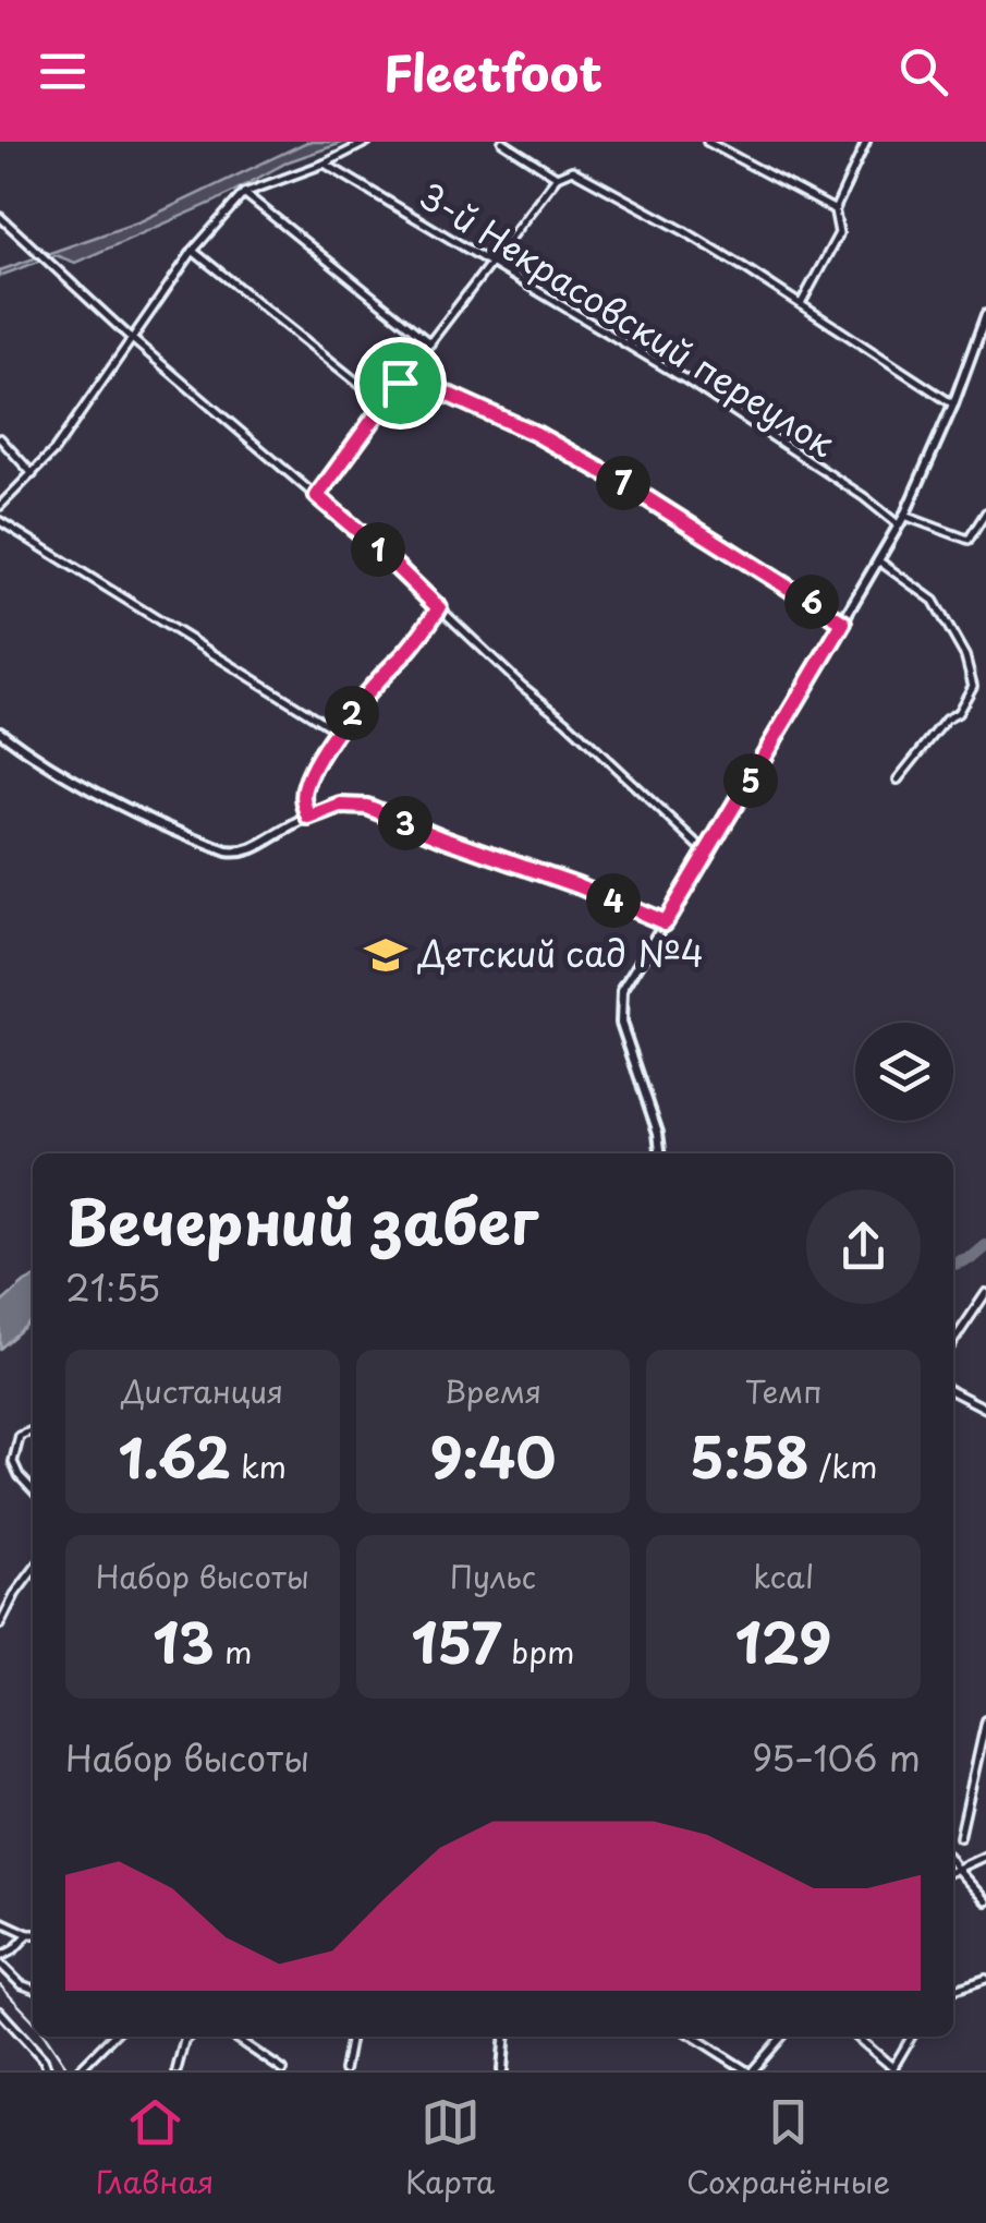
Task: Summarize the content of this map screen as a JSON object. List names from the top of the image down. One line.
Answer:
{"streets":{"street":["3-й Некрасовский переулок"]},"places":{"school or university":["Детский сад №4"]},"page":{"header":"Fleetfoot","pins":["7","1","6","2","5","3","4"],"heading":["Вечерний забег","21:55"],"stats":[["Дистанция","1.62 km"],["Время","9:40"],["Темп","5:58 /km"],["Набор высоты","13 m"],["Пульс","157 bpm"],["kcal","129"]],"chart":["Набор высоты","95–106 m"],"tabs":["Главная","Карта","Сохранённые"]}}
